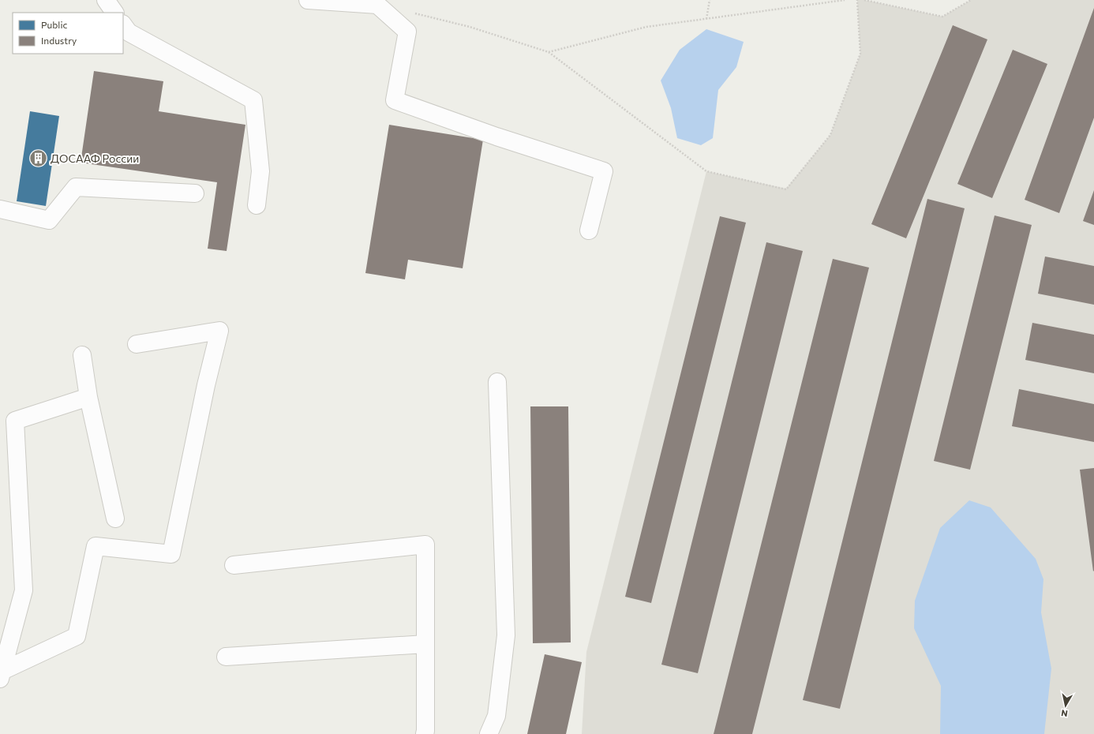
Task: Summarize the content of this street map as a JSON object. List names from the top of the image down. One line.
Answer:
{"places":{"building":["ДОСААФ России"]},"legend":["Public","Industry"],"north":"bottom"}
